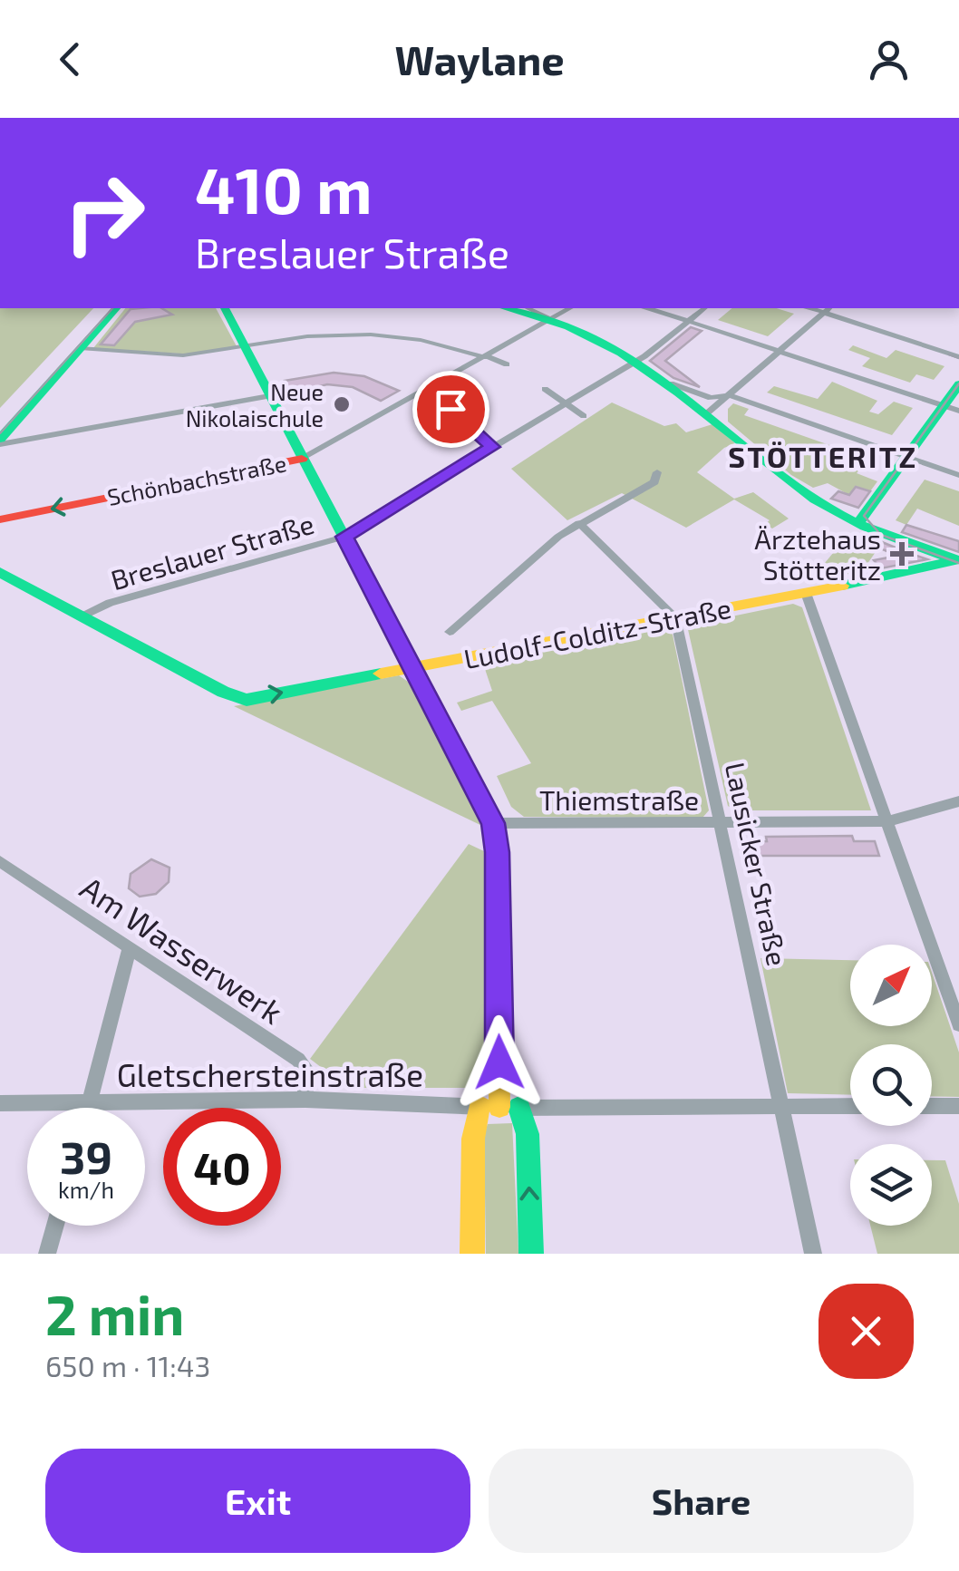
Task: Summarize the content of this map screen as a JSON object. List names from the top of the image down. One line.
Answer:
{"streets":{"street":["Schönbachstraße","Breslauer Straße","Ludolf-Colditz-Straße","Thiemstraße","Lausicker Straße","Am Wasserwerk","Gletschersteinstraße"]},"crossings":[["Breslauer Straße","Ludolf-Colditz-Straße"],["Ludolf-Colditz-Straße","Lausicker Straße"],["Thiemstraße","Lausicker Straße"],["Lausicker Straße","Gletschersteinstraße"],["Am Wasserwerk","Gletschersteinstraße"]],"districts":["STÖTTERITZ"],"places":{"other":["Neue Nikolaischule"],"health":["Ärztehaus Stötteritz"]},"north":"top right","page":{"header":"Waylane","turn":["410 m","Breslauer Straße"],"speed":"39 km/h","limit":"40","heading":["2 min","650 m · 11:43"],"buttons":["Exit","Share"]}}
